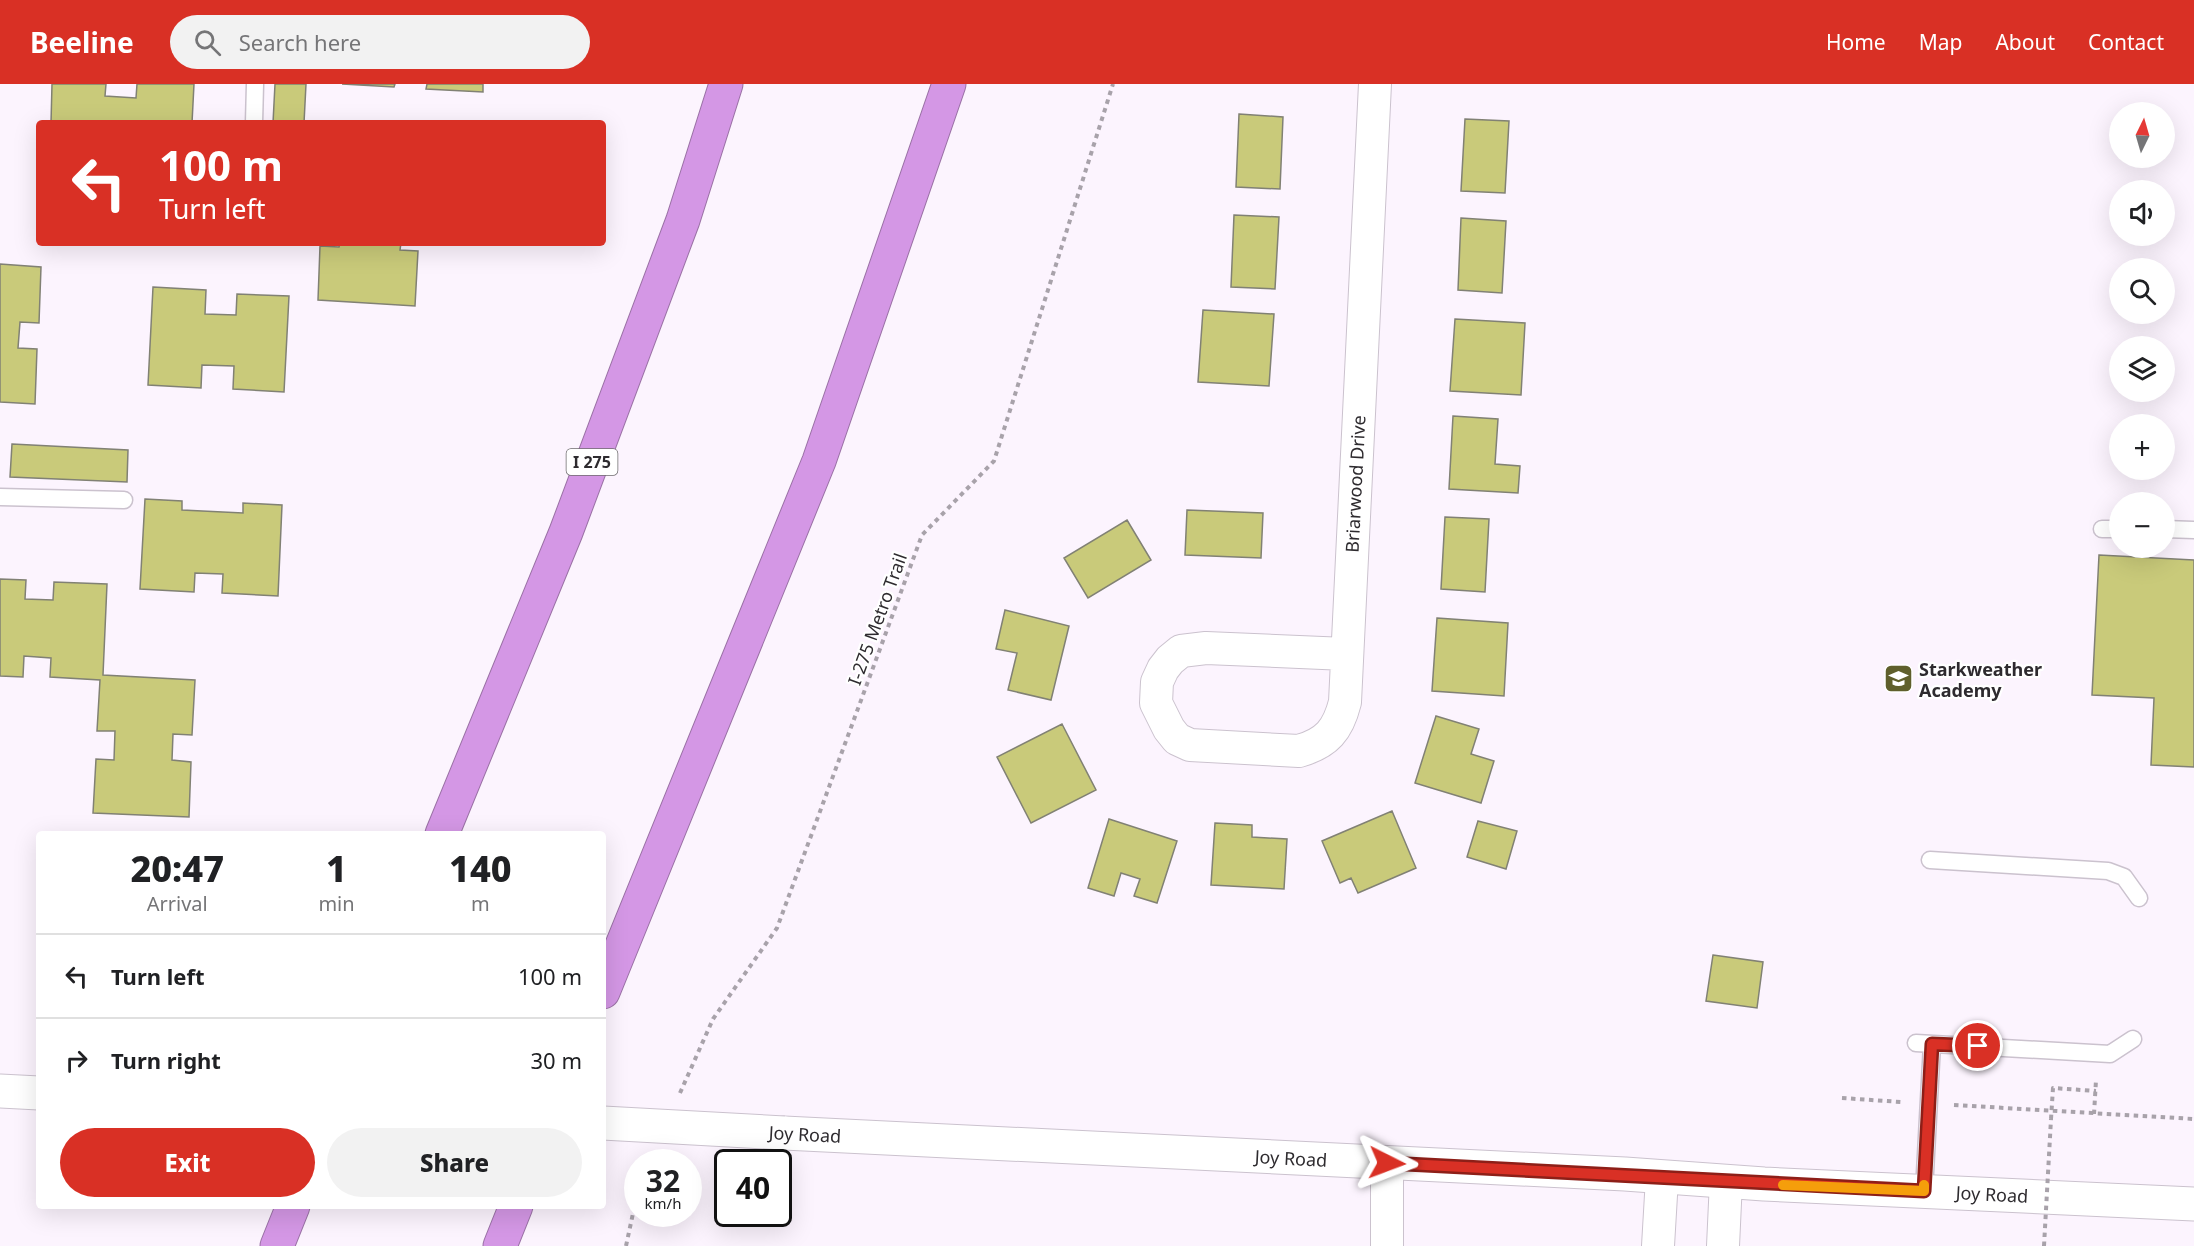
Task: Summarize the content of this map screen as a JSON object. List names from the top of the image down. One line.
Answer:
{"streets":{"highway":["I 275"],"street":["Briarwood Drive","Joy Road"],"path":["I-275 Metro Trail"]},"places":{"school or university":["Starkweather Academy"]},"north":"top","page":{"header":"Beeline","search":"Search here","nav":["Home","Map","About","Contact"],"map_buttons":["+","−"],"turn":["100 m","Turn left"],"eta":["20:47","Arrival","1","min","140","m"],"list":[{"name":"Turn left","value":"100 m"},{"name":"Turn right","value":"30 m"}],"buttons":["Exit","Share"],"speed":"32 km/h","limit":"40"}}
